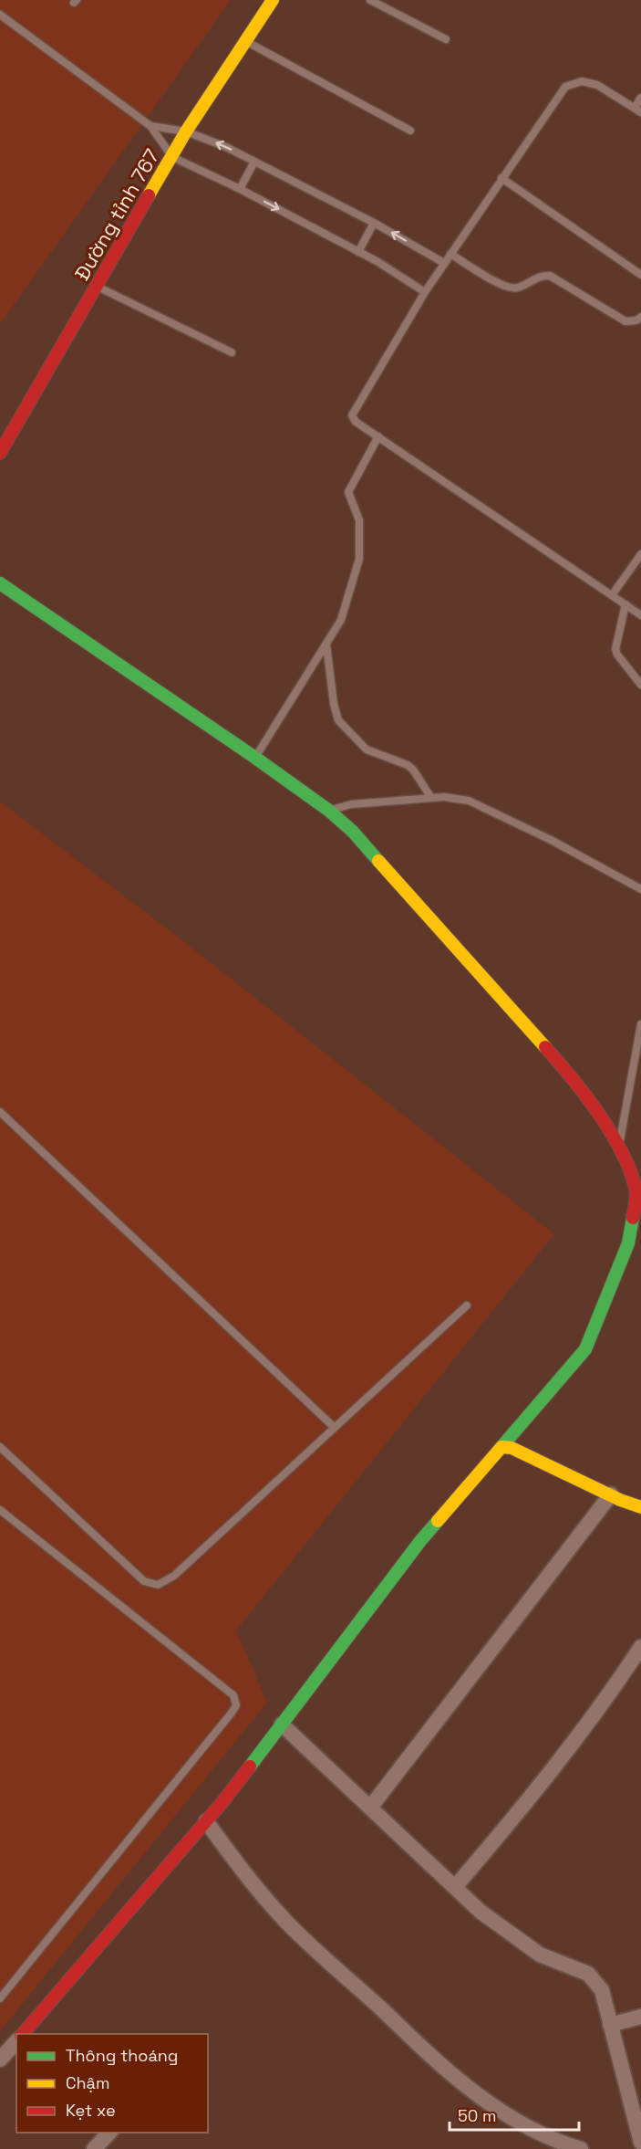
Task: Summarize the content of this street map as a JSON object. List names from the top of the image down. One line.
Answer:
{"streets":{"street":["Đường tỉnh 767"]},"legend":["Thông thoáng","Chậm","Kẹt xe"],"scale_bar":"50 m"}
